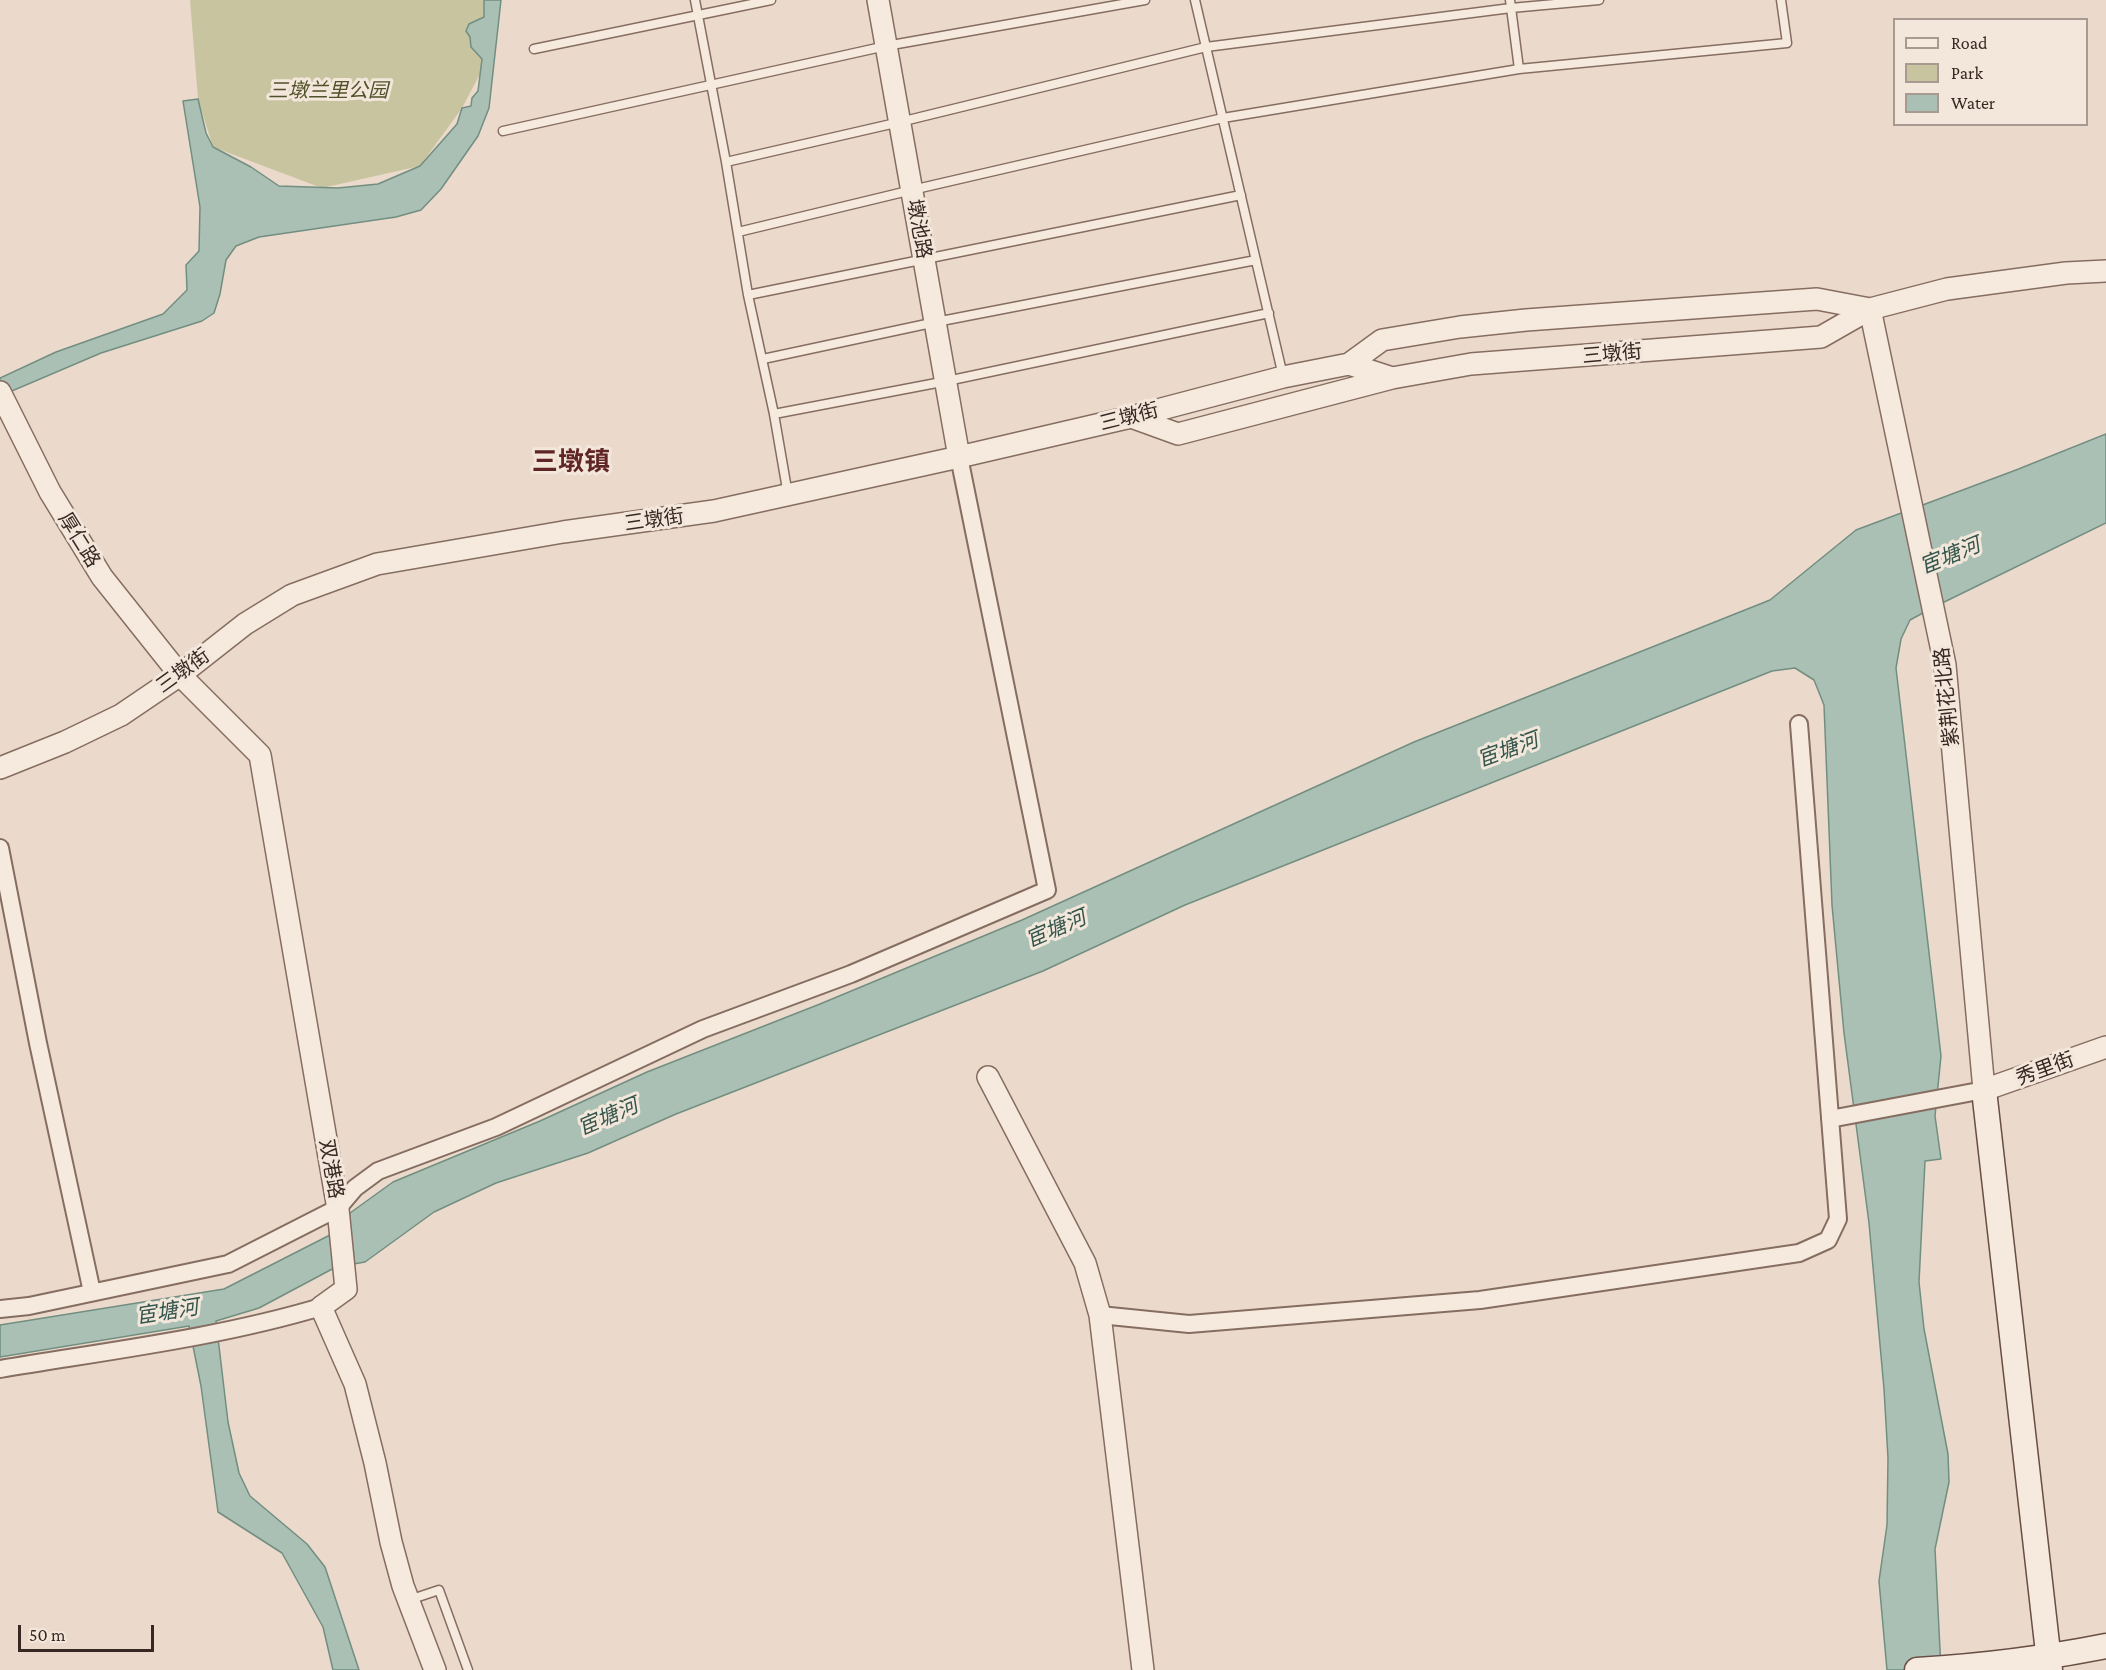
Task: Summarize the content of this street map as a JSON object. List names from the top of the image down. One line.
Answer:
{"streets":{"street":["墩池路","三墩街","厚仁路","紫荆花北路","秀里街","双港路"]},"crossings":[["墩池路","三墩街"],["三墩街","厚仁路"],["三墩街","紫荆花北路"],["三墩街","双港路"],["厚仁路","双港路"],["紫荆花北路","秀里街"]],"districts":["三墩镇"],"water":["宦塘河"],"parks":["三墩兰里公园"],"legend":["Road","Park","Water"],"scale_bar":"50 m"}
